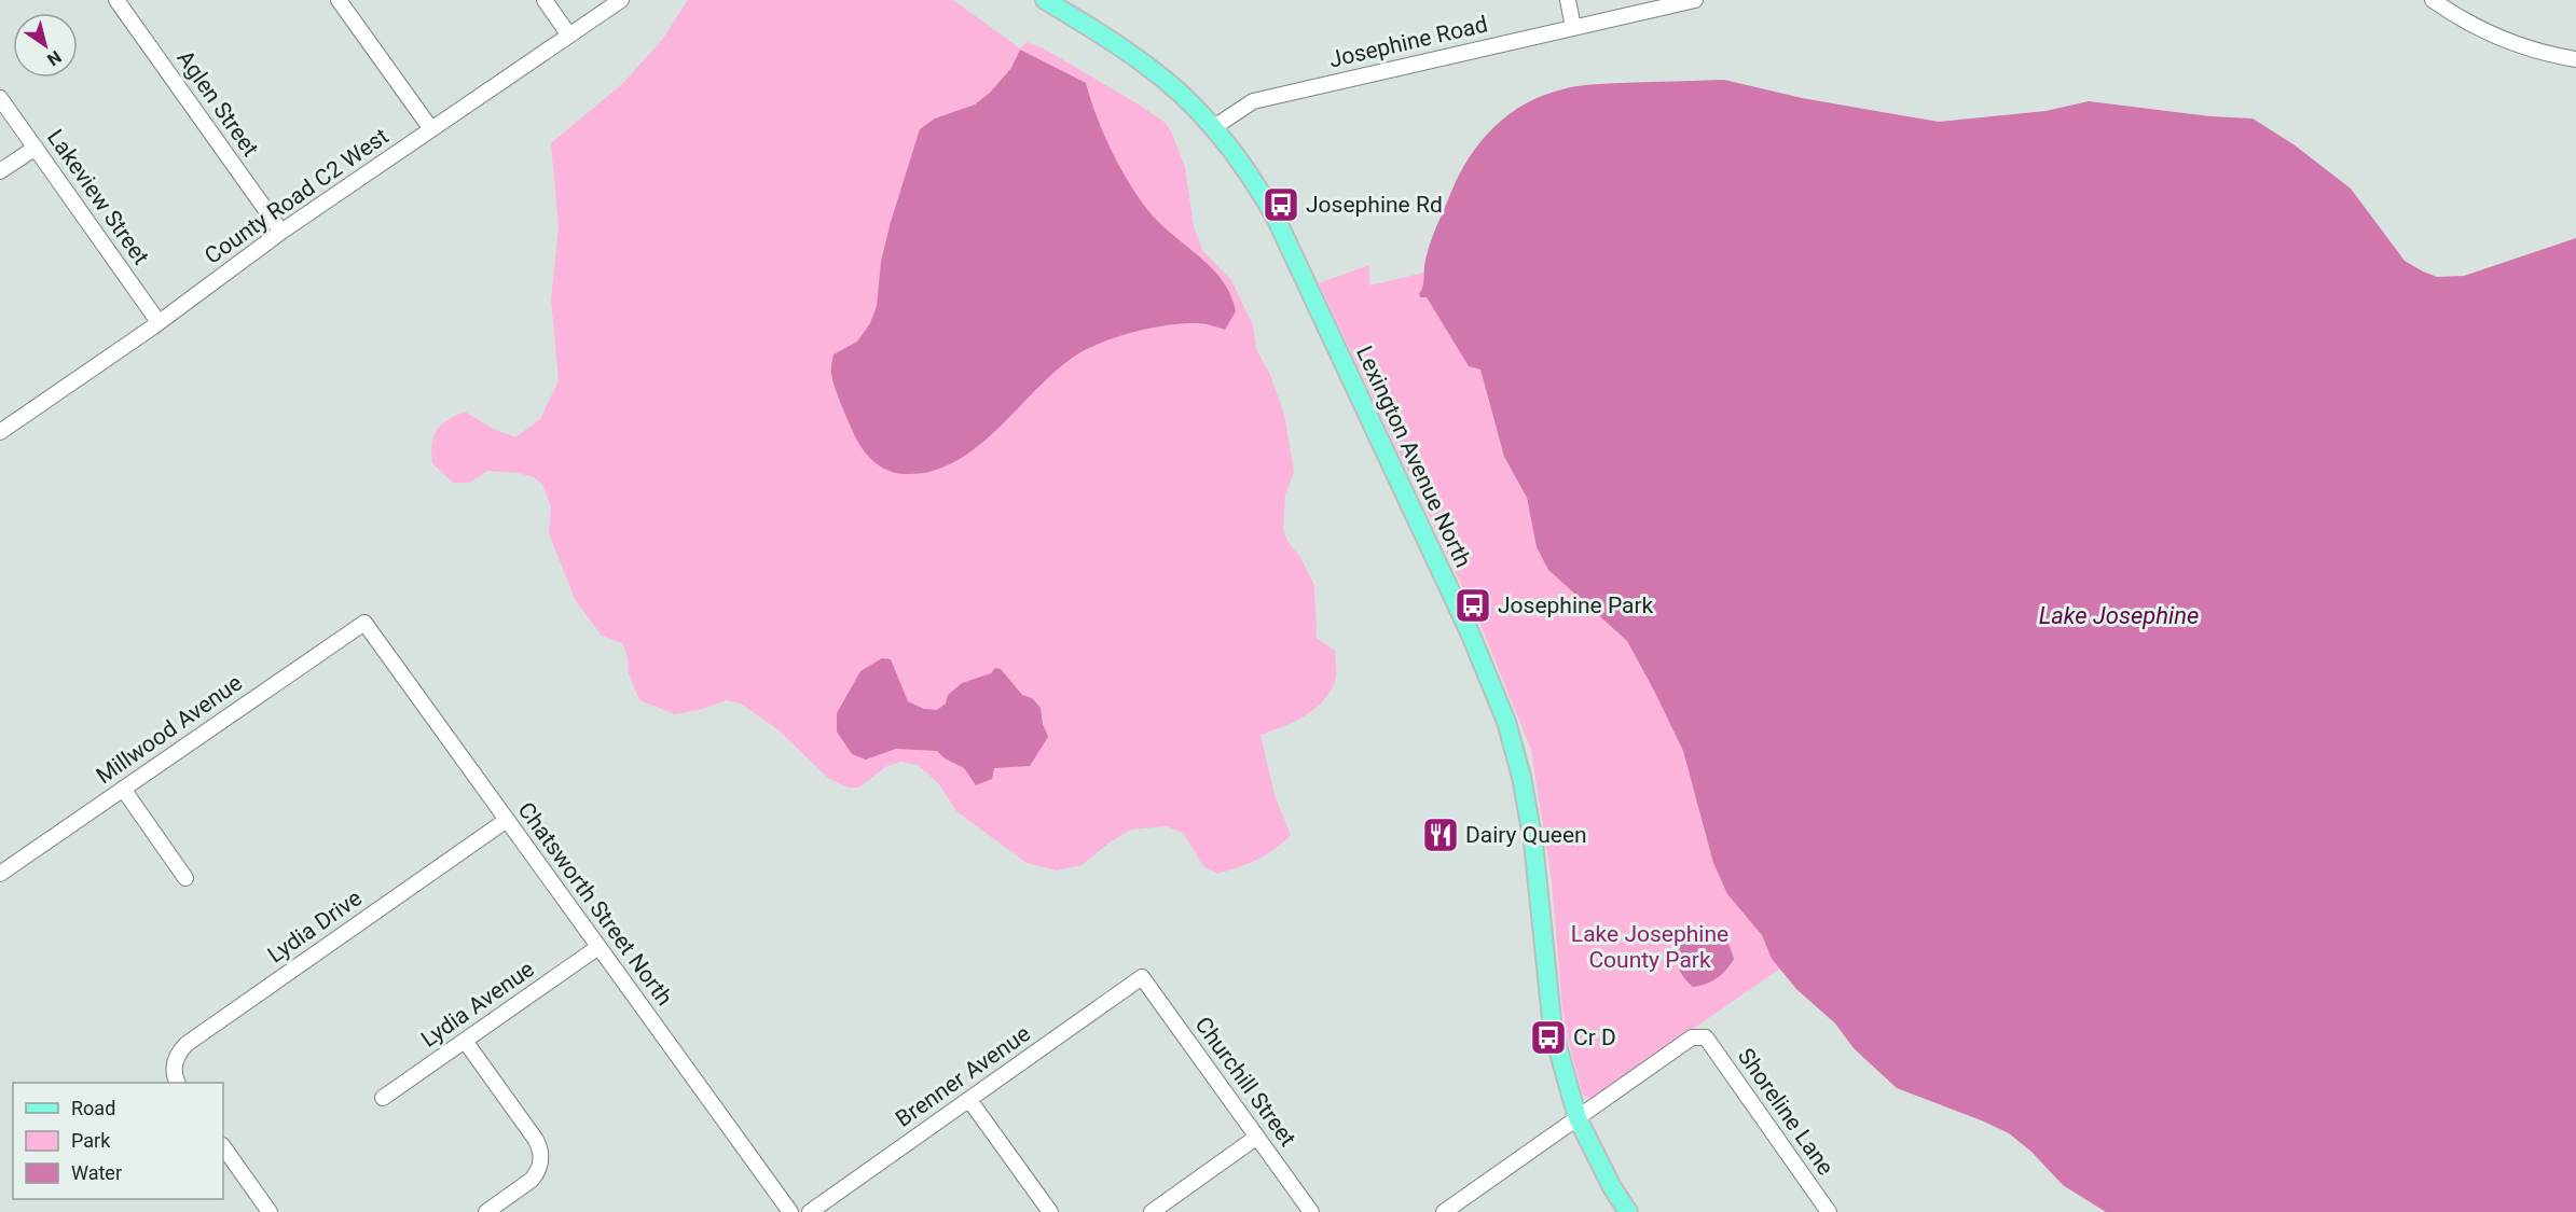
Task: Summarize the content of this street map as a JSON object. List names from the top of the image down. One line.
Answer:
{"streets":{"main road":["Lexington Avenue North"],"street":["Josephine Road","Aglen Street","County Road C2 West","Lakeview Street","Millwood Avenue","Chatsworth Street North","Lydia Drive","Lydia Avenue","Brenner Avenue","Churchill Street","Shoreline Lane"]},"crossings":[["Josephine Road","Lexington Avenue North"],["Aglen Street","County Road C2 West"],["County Road C2 West","Lakeview Street"],["Lexington Avenue North","Shoreline Lane"],["Millwood Avenue","Chatsworth Street North"],["Chatsworth Street North","Lydia Drive"],["Chatsworth Street North","Lydia Avenue"],["Brenner Avenue","Churchill Street"]],"water":["Lake Josephine"],"parks":["Lake Josephine County Park"],"places":{"bus stop":["Josephine Rd","Josephine Park","Cr D"],"restaurant":["Dairy Queen"]},"legend":["Road","Park","Water"],"north":"bottom right"}
